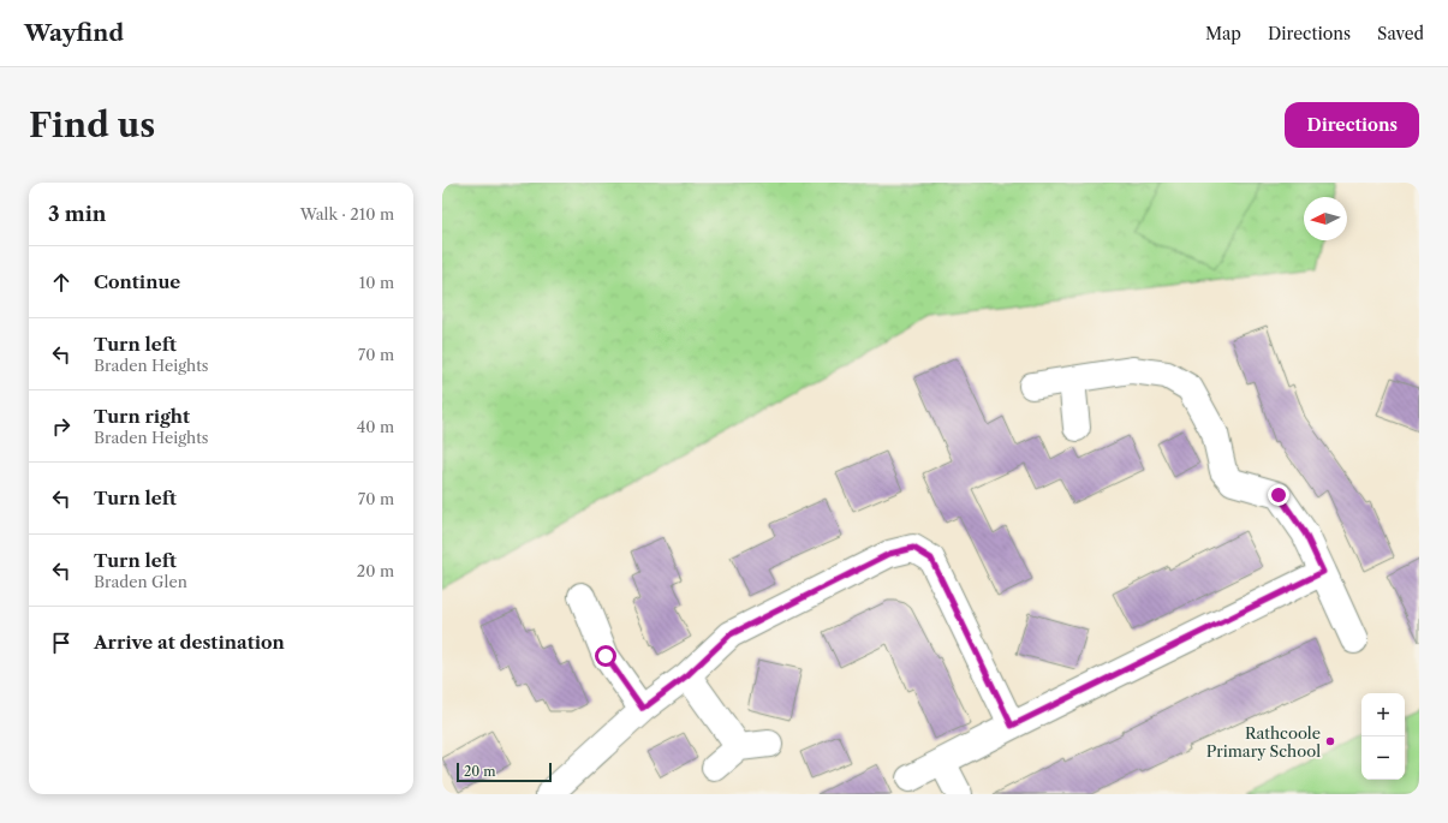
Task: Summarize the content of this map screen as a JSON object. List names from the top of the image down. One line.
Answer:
{"places":["Rathcoole Primary School"],"scale_bar":"20 m","north":"left","page":{"header":"Wayfind","nav":["Map","Directions","Saved"],"buttons":"Directions","title":"Find us","heading":["3 min","Walk · 210 m"],"list":[["Continue","10 m"],["Turn left","Braden Heights","70 m"],["Turn right","Braden Heights","40 m"],["Turn left","70 m"],["Turn left","Braden Glen","20 m"],"Arrive at destination"],"map_buttons":["+","−"],"scale":"20 m"}}
